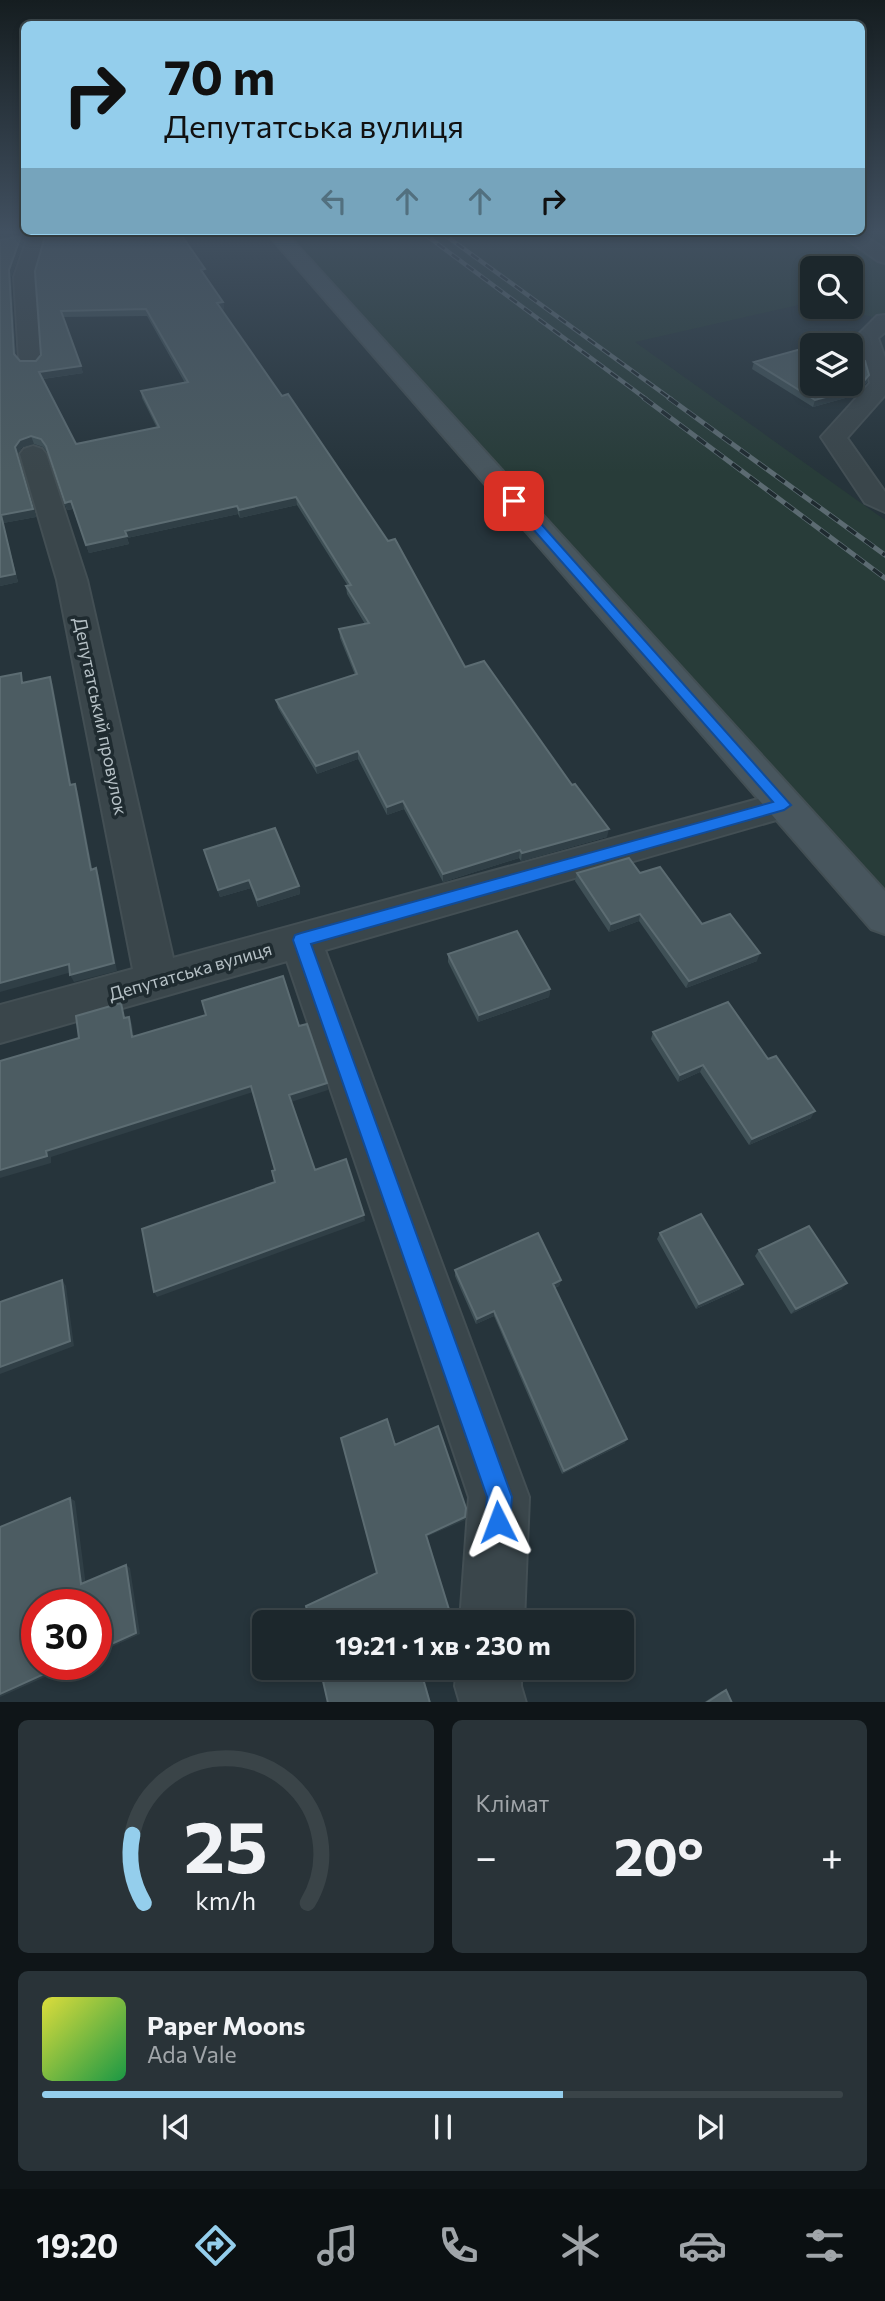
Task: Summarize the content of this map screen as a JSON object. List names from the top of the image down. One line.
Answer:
{"streets":{"street":["Депутатський провулок","Депутатська вулиця"]},"crossings":[["Депутатський провулок","Депутатська вулиця"]],"page":{"turn":["70 m","Депутатська вулиця"],"limit":"30","trip":"19:21 · 1 хв · 230 m","tile":"Клімат","heat":["−","20°","+"],"song":["Paper Moons","Ada Vale"],"tabs":"19:20","gauge":["25","km/h"]}}
